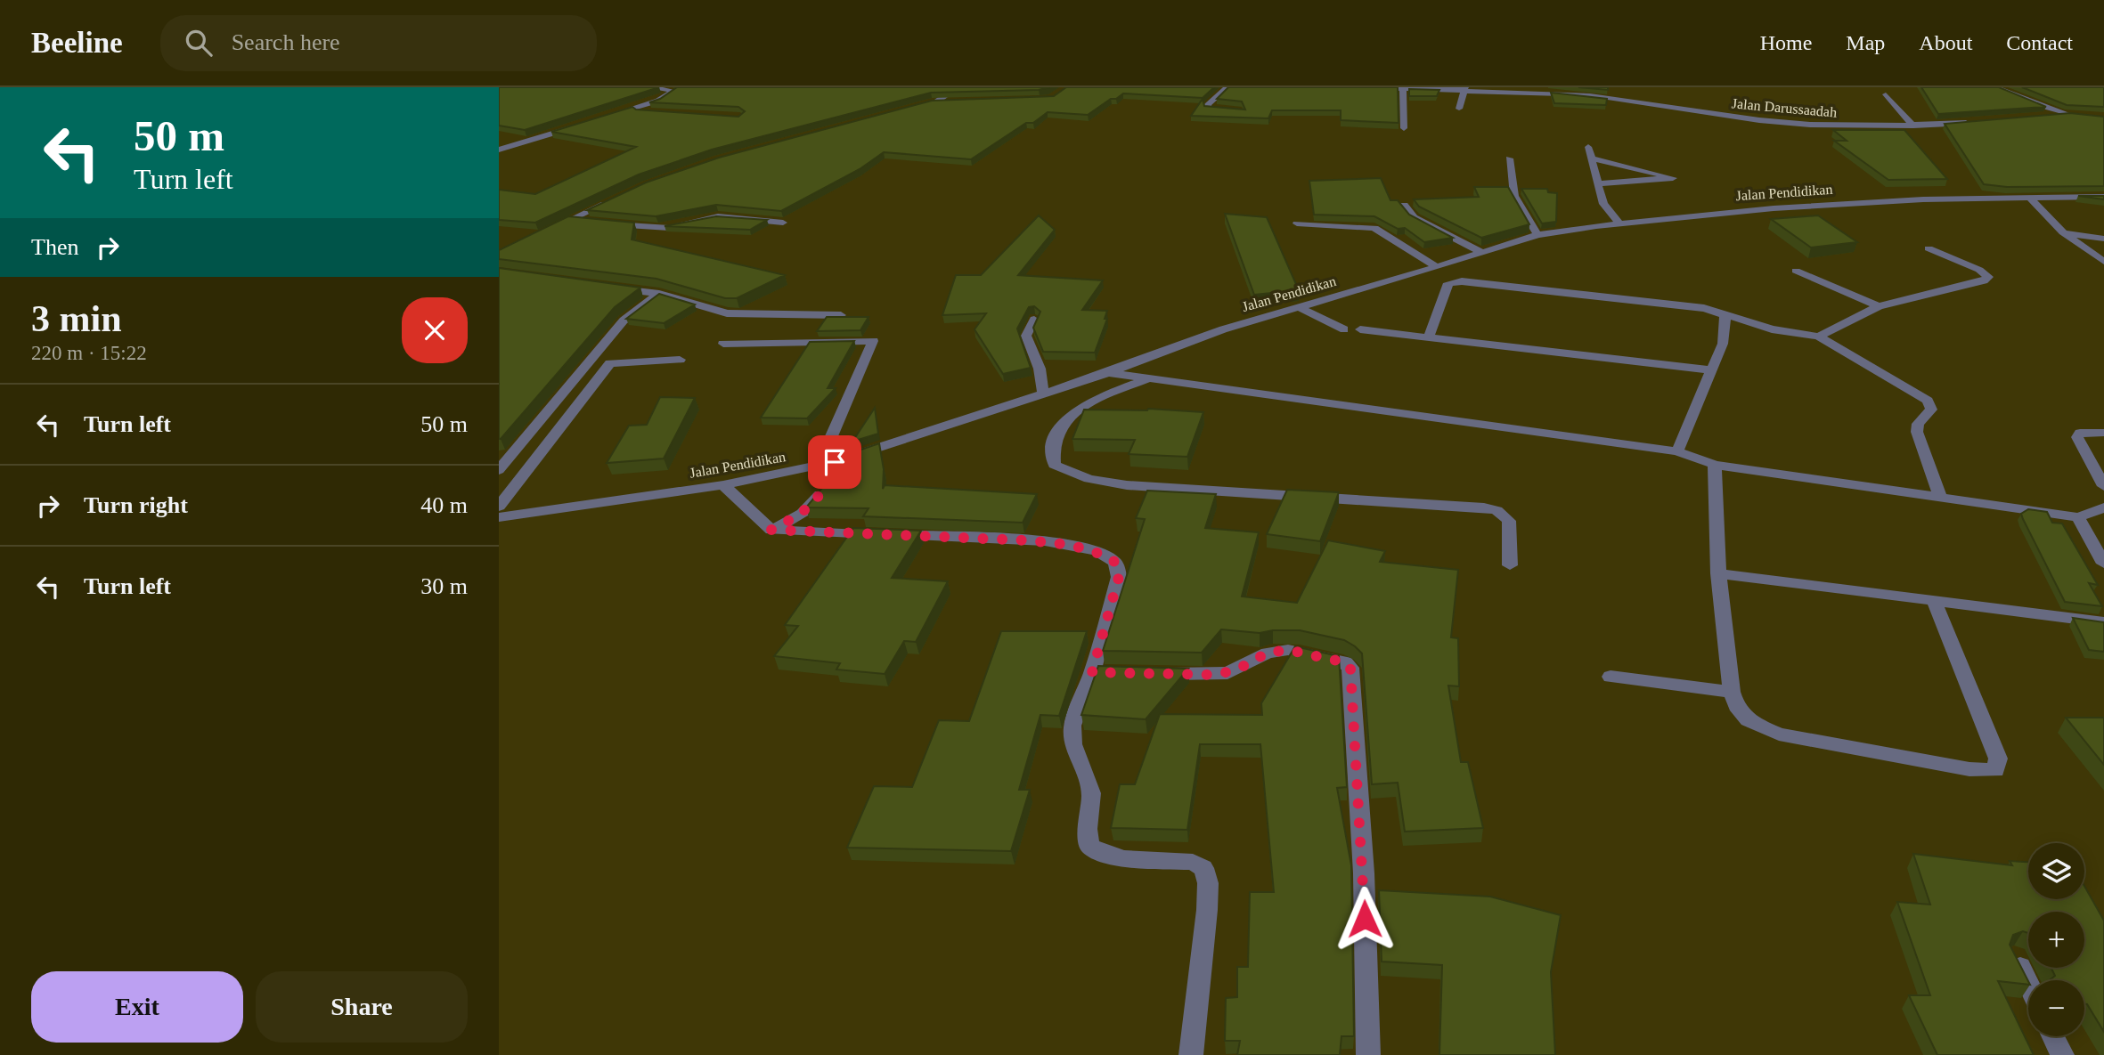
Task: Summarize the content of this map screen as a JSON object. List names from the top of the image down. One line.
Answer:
{"streets":{"street":["Jalan Darussaadah","Jalan Pendidikan"]},"page":{"header":"Beeline","search":"Search here","nav":["Home","Map","About","Contact"],"turn":["50 m","Turn left"],"then":"Then","heading":["3 min","220 m · 15:22"],"list":[{"name":"Turn left","value":"50 m"},{"name":"Turn right","value":"40 m"},{"name":"Turn left","value":"30 m"}],"map_buttons":["+","−"],"buttons":["Exit","Share"]}}
